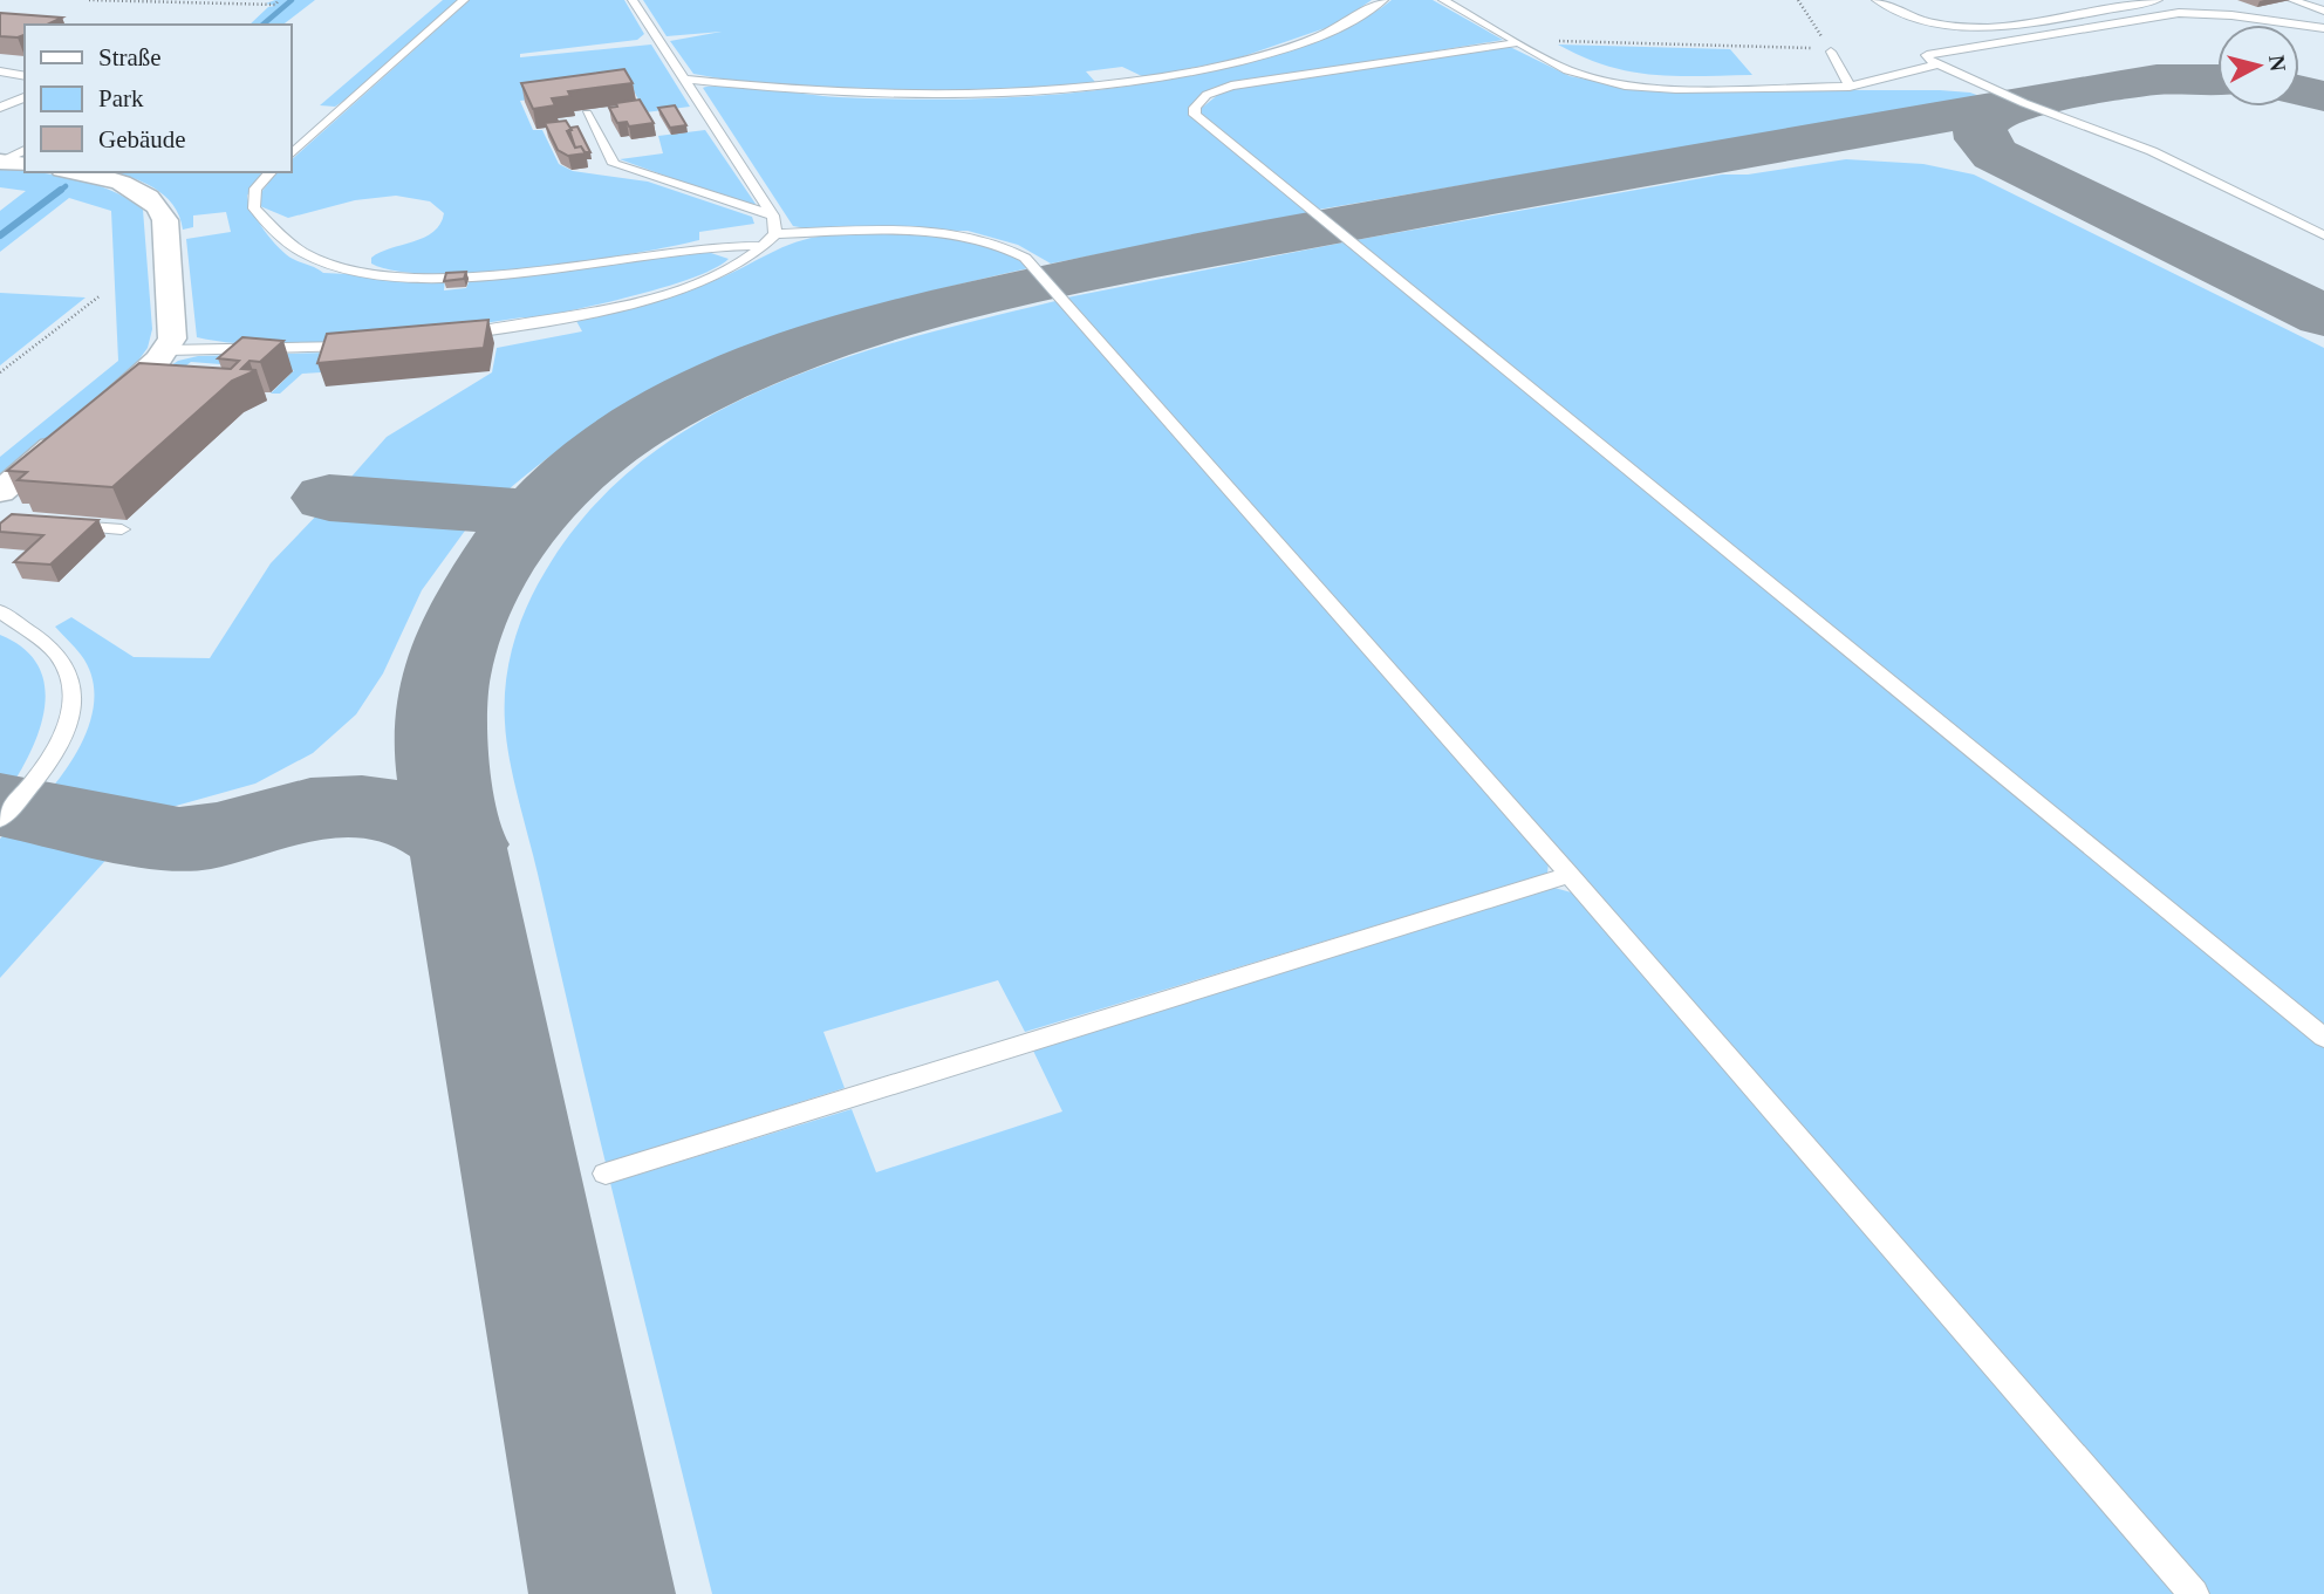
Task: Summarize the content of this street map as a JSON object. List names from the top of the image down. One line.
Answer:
{"legend":["Straße","Park","Gebäude"],"north":"right"}
